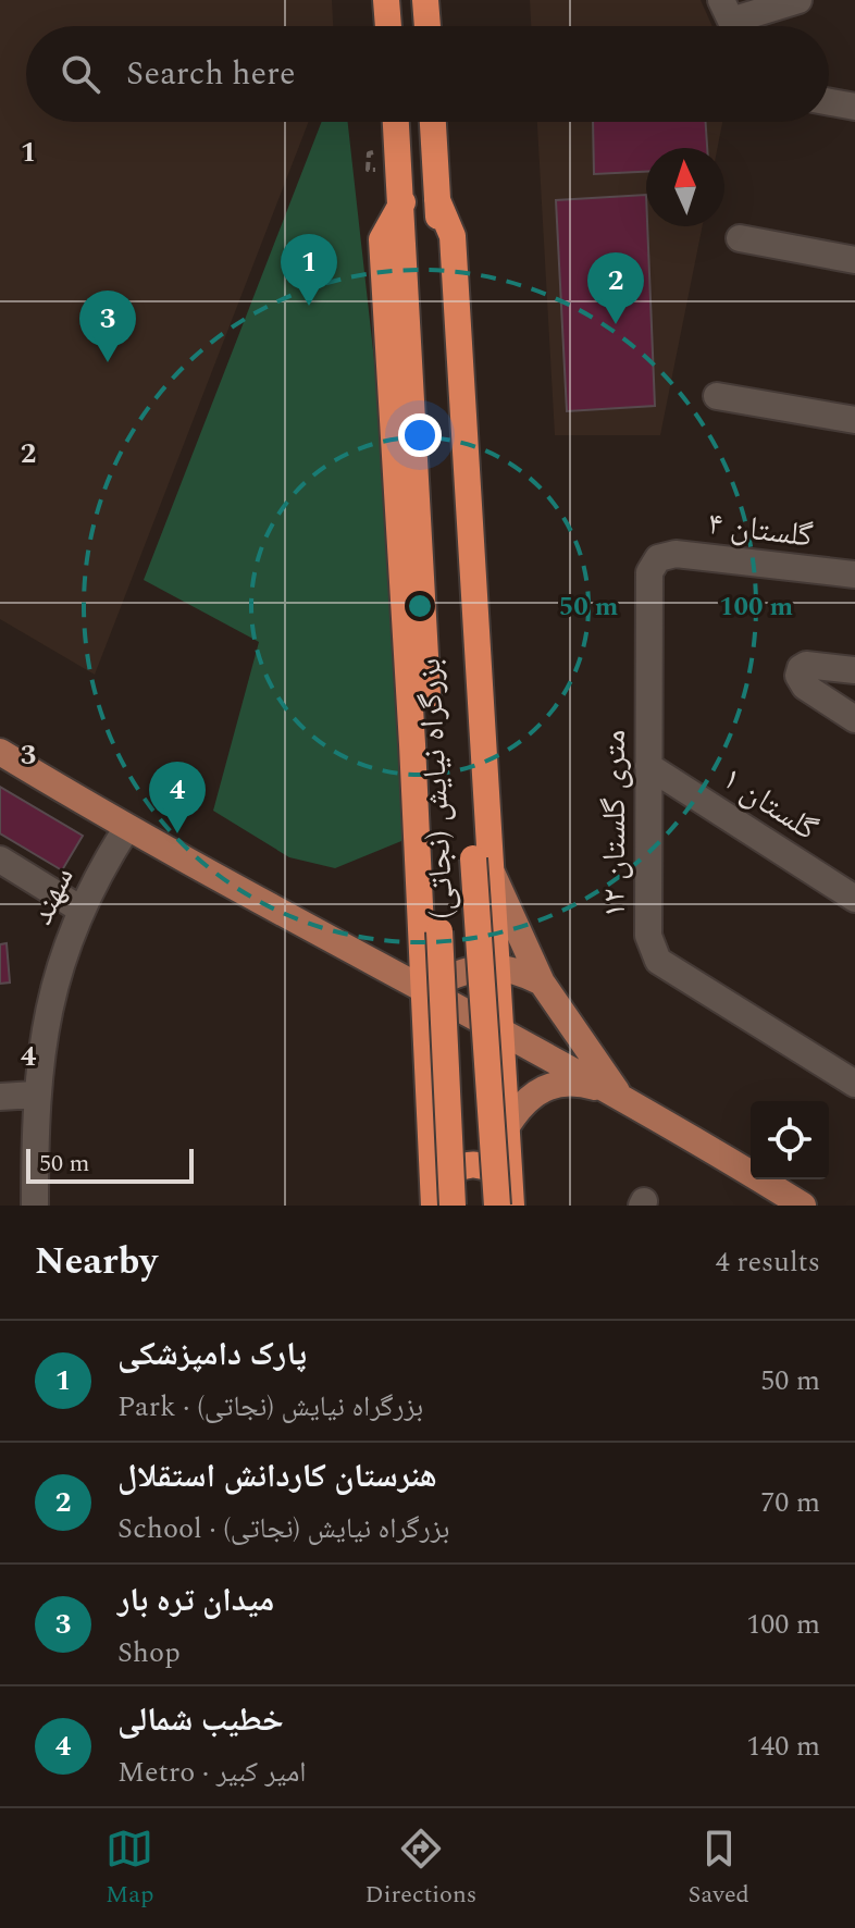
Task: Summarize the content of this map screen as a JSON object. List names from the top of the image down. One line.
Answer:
{"streets":{"highway":["بزرگراه نیایش (نجاتی)"],"street":["گلستان ۴","گلستان ۱","۱۲ متری گلستان","سهند"]},"crossings":[["گلستان ۴","۱۲ متری گلستان"],["گلستان ۱","۱۲ متری گلستان"]],"scale_bar":"50 m","north":"top","page":{"search":"Search here","pins":["1","2","3","4"],"scale":"50 m","heading":["Nearby","4 results"],"list":[{"mark":"1","name":"پارک دامپزشکی","note":"Park · بزرگراه نیایش (نجاتی)","value":"50 m"},{"mark":"2","name":"هنرستان کاردانش استقلال","note":"School · بزرگراه نیایش (نجاتی)","value":"70 m"},{"mark":"3","name":"میدان تره بار","note":"Shop","value":"100 m"},{"mark":"4","name":"خطیب شمالی","note":"Metro · امیر کبیر","value":"140 m"}],"nav":["Map","Directions","Saved"]},"grid":{"rows":["1","2","3","4"]},"rings":["50 m","100 m"]}
